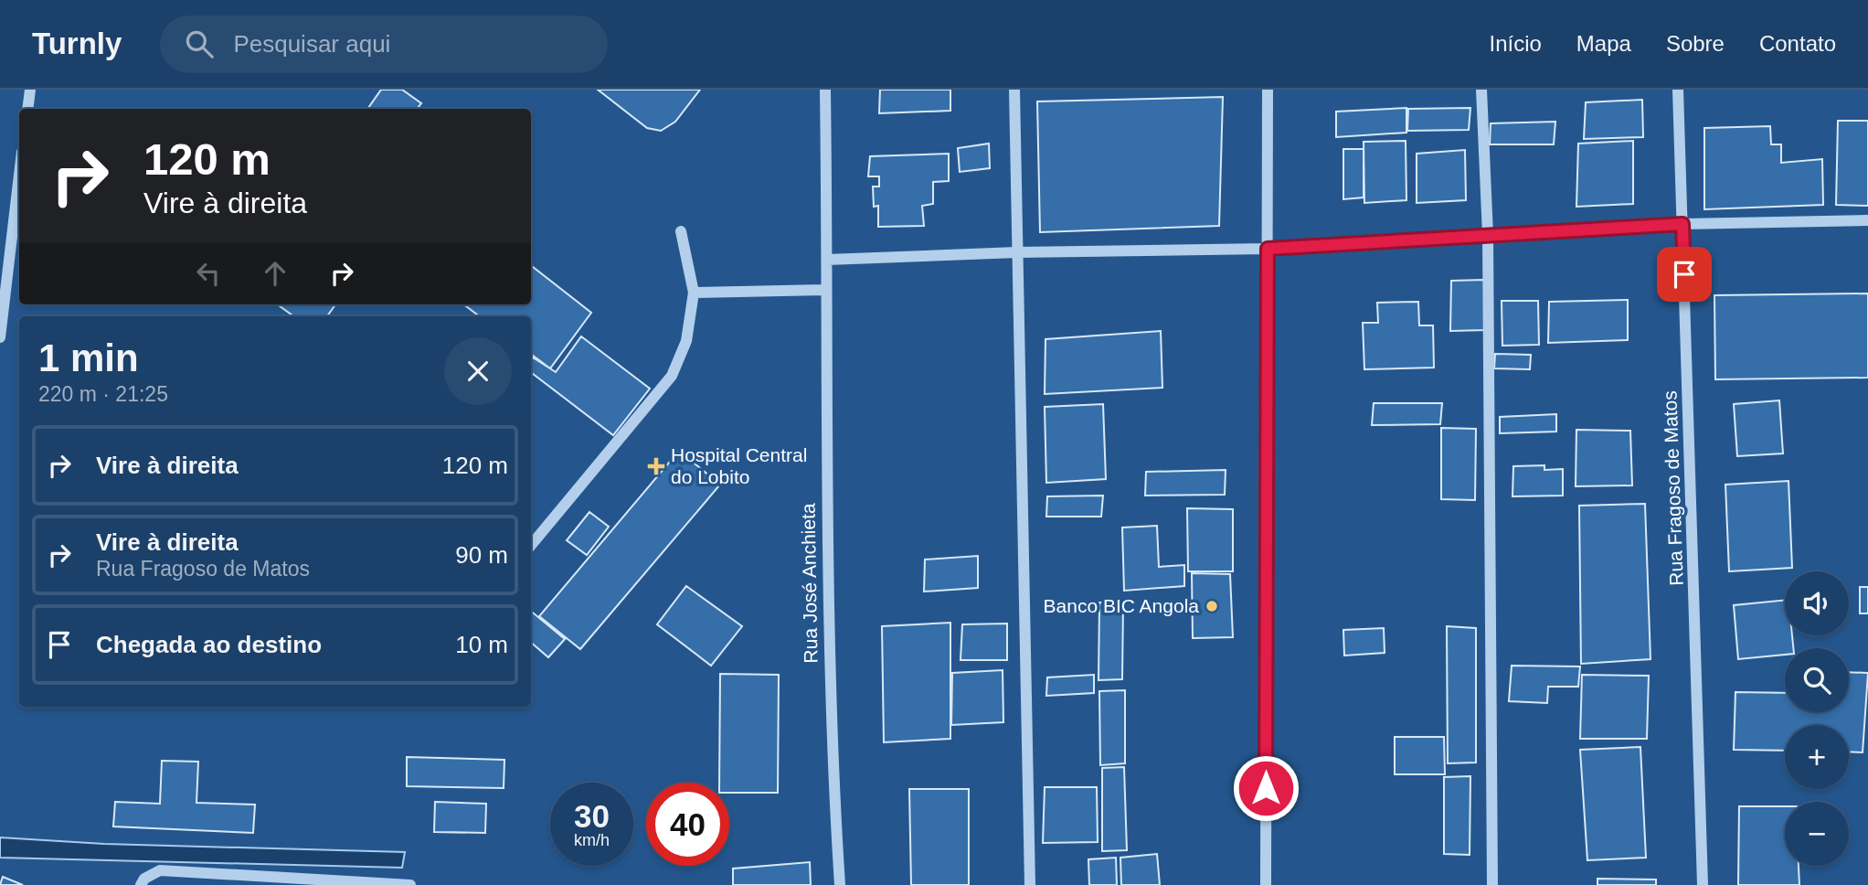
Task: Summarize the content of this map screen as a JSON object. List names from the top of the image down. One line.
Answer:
{"streets":{"street":["Rua Fragoso de Matos","Rua José Anchieta"]},"places":{"health":["Hospital Central do Lobito"],"other":["Banco BIC Angola"]},"page":{"header":"Turnly","search":"Pesquisar aqui","nav":["Início","Mapa","Sobre","Contato"],"turn":["120 m","Vire à direita"],"heading":["1 min","220 m · 21:25"],"list":[{"name":"Vire à direita","value":"120 m"},{"name":"Vire à direita","note":"Rua Fragoso de Matos","value":"90 m"},{"name":"Chegada ao destino","value":"10 m"}],"map_buttons":["+","−"],"speed":"30 km/h","limit":"40"}}
